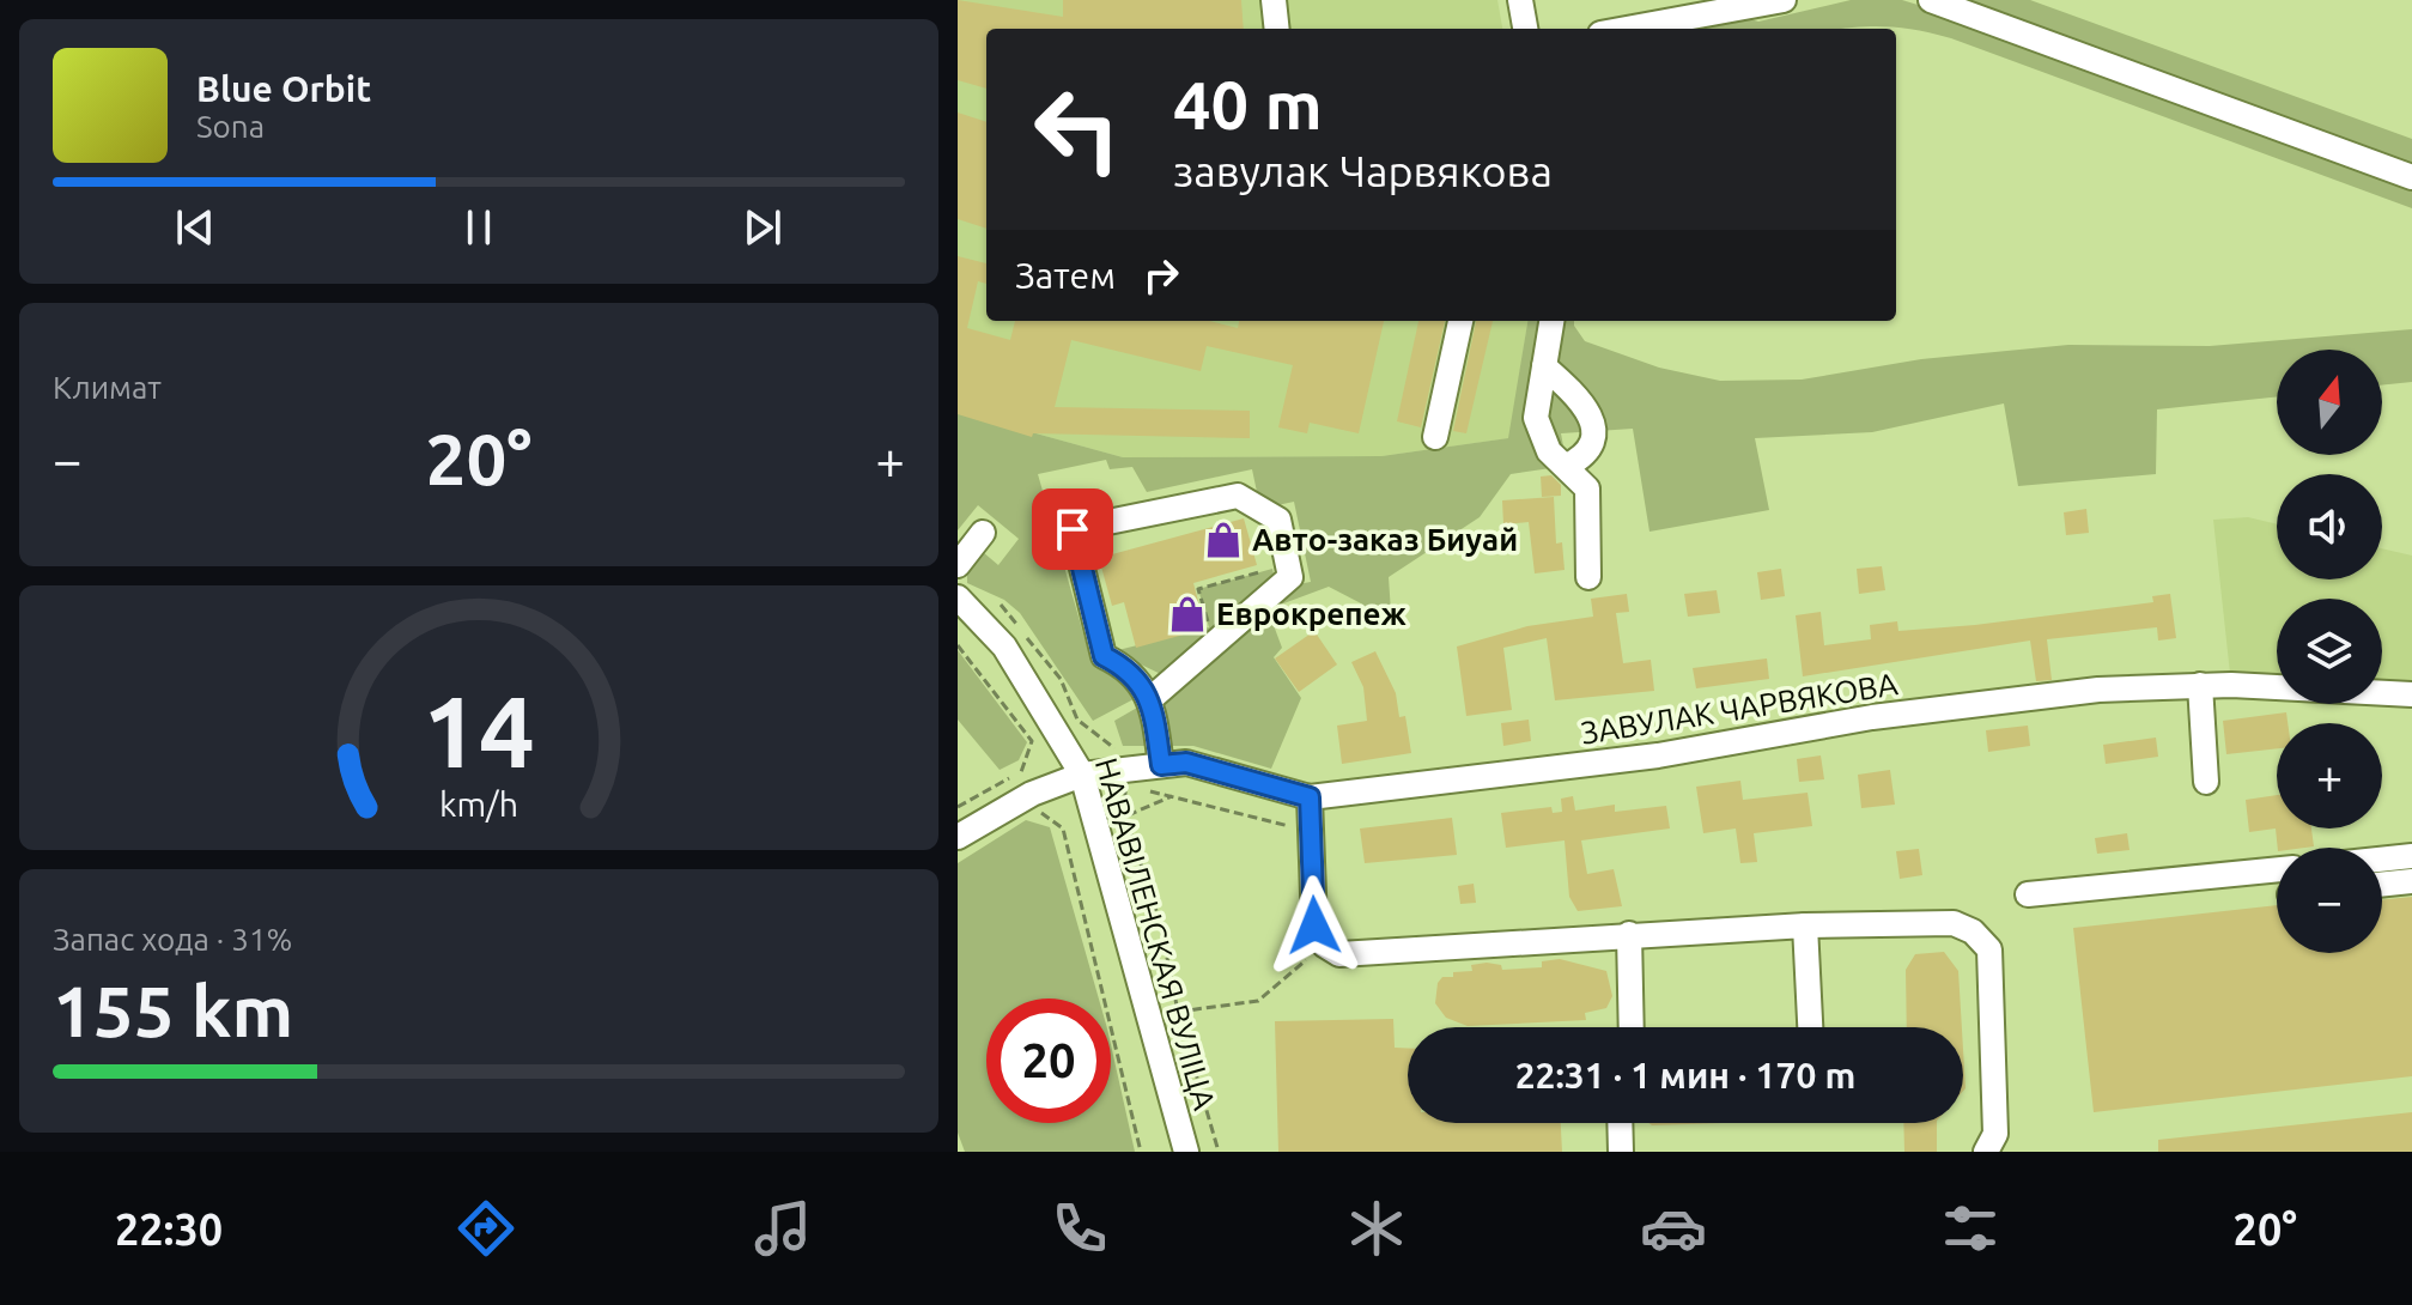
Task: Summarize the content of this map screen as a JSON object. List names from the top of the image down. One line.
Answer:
{"streets":{"street":["ЗАВУЛАК ЧАРВЯКОВА","НАВАВІЛЕНСКАЯ ВУЛІЦА"]},"crossings":[["ЗАВУЛАК ЧАРВЯКОВА","НАВАВІЛЕНСКАЯ ВУЛІЦА"]],"places":{"shop":["Авто-заказ Биуай","Еврокрепеж"]},"north":"top","page":{"turn":["40 m","завулак Чарвякова"],"song":["Blue Orbit","Sona"],"then":"Затем","tile":["Климат",["Запас хода · 31%","155 km"]],"map_buttons":["+","−"],"heat":["−","20°","+"],"limit":"20","trip":"22:31 · 1 мин · 170 m","tabs":["22:30","20°"],"gauge":["14","km/h"]}}
